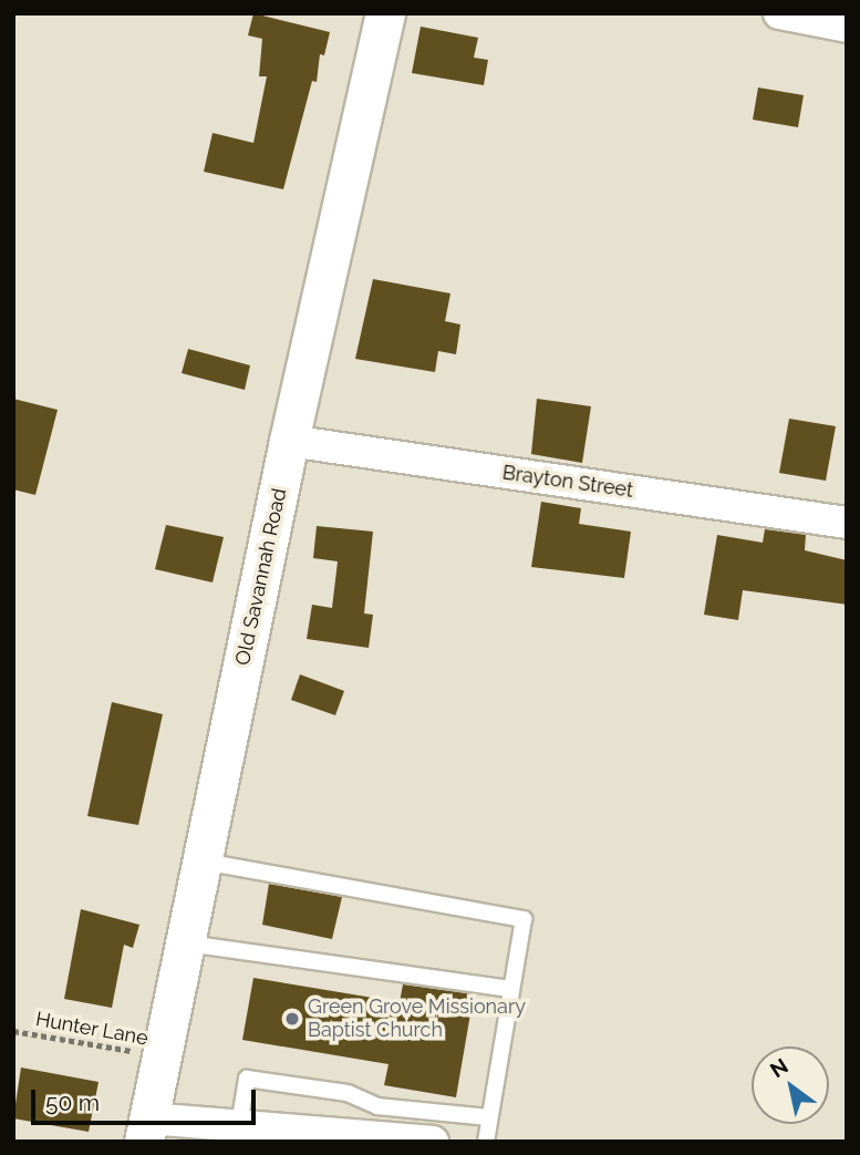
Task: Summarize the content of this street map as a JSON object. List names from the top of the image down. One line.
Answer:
{"streets":{"street":["Brayton Street","Old Savannah Road"],"path":["Hunter Lane"]},"crossings":[["Brayton Street","Old Savannah Road"],["Old Savannah Road","Hunter Lane"]],"places":["Green Grove Missionary Baptist Church"],"scale_bar":"50 m","north":"top left"}
